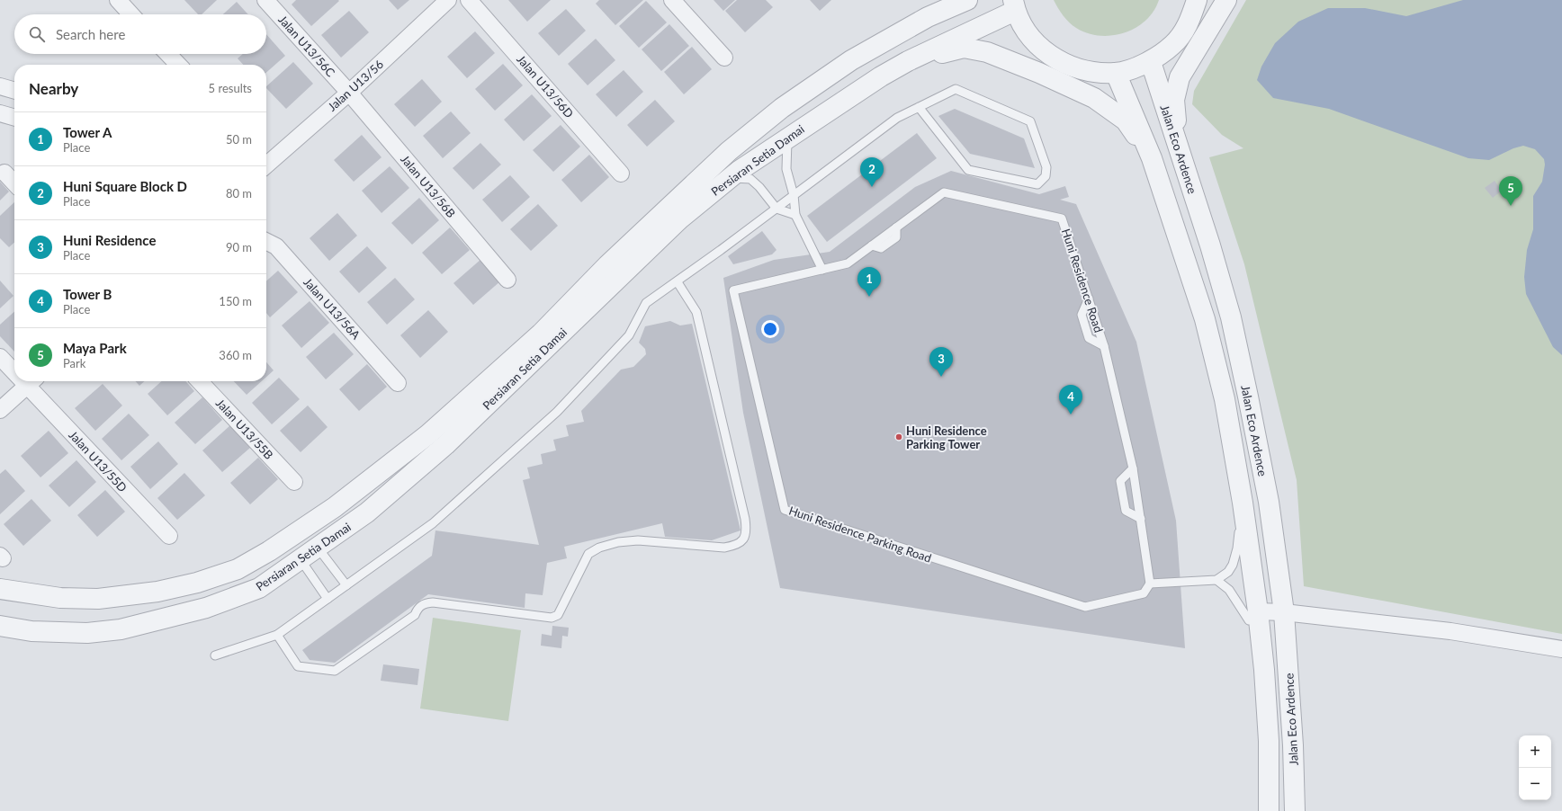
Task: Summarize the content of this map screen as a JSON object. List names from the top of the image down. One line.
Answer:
{"streets":{"street":["Jalan U13/56C","Jalan U13/56","Jalan U13/56D","Jalan Eco Ardence","Persiaran Setia Damai","Jalan U13/56B","Jalan U13/56A","Jalan U13/55B","Jalan U13/55D"],"lane":["Huni Residence Road","Huni Residence Parking Road"]},"crossings":[["Jalan U13/56C","Jalan U13/56"],["Jalan U13/56C","Jalan U13/56B"],["Jalan U13/56","Jalan U13/56B"],["Huni Residence Road","Huni Residence Parking Road"]],"places":["Huni Residence Parking Tower"],"page":{"search":"Search here","heading":["Nearby","5 results"],"list":[{"mark":"1","name":"Tower A","note":"Place","value":"50 m"},{"mark":"2","name":"Huni Square Block D","note":"Place","value":"80 m"},{"mark":"3","name":"Huni Residence","note":"Place","value":"90 m"},{"mark":"4","name":"Tower B","note":"Place","value":"150 m"},{"mark":"5","name":"Maya Park","note":"Park","value":"360 m"}],"pins":["2","5","1","3","4"],"map_buttons":["+","−"]}}
